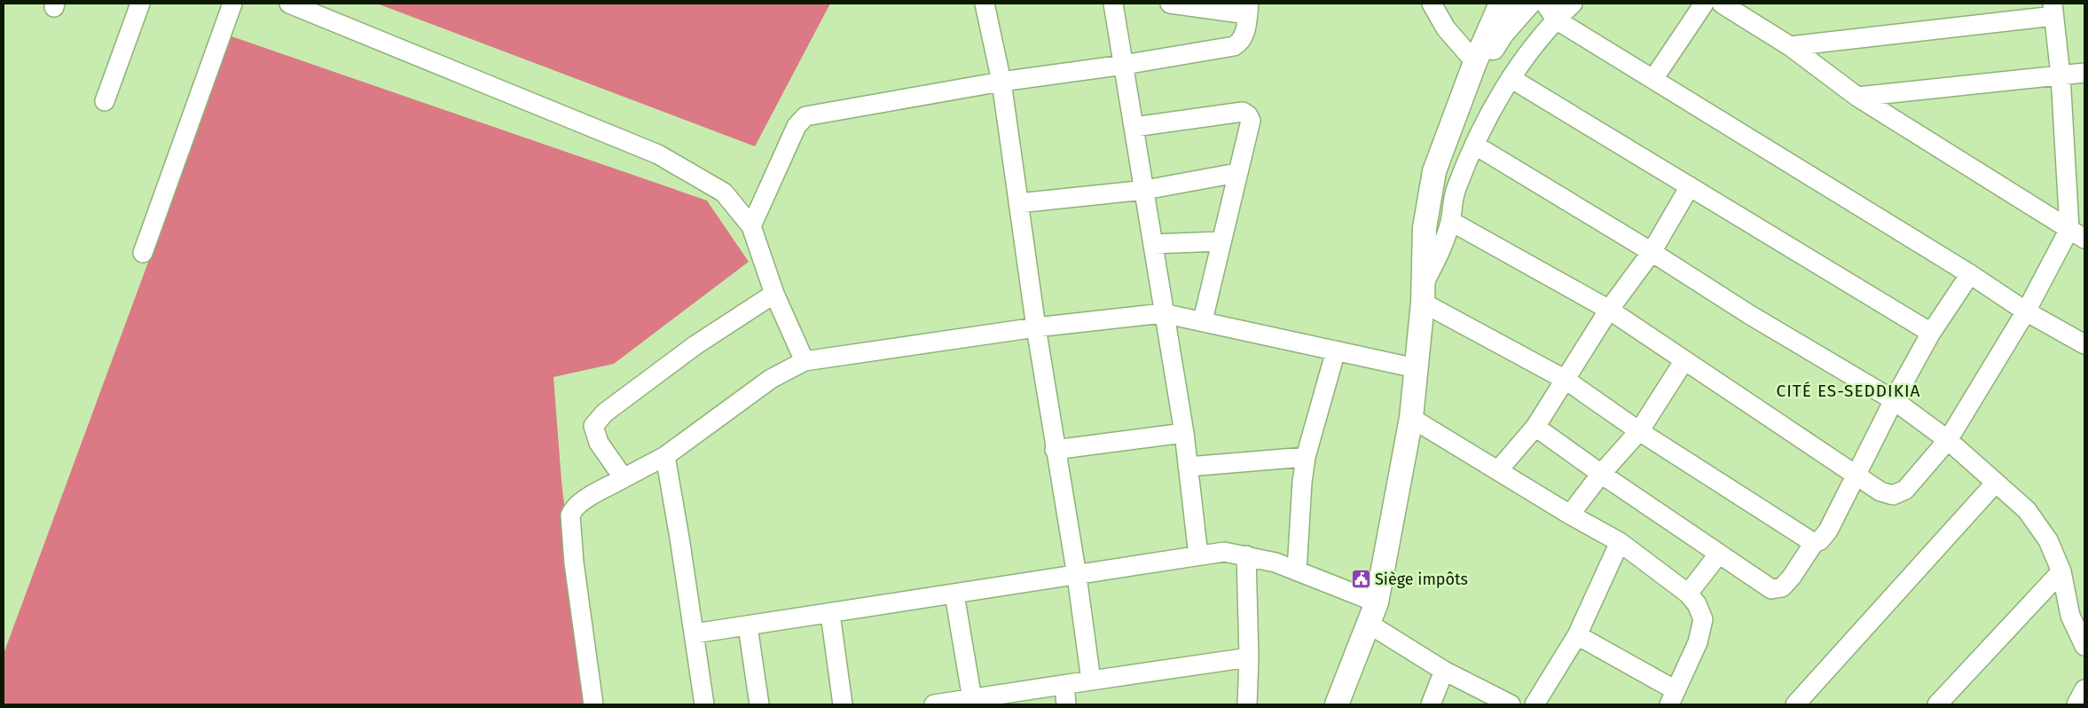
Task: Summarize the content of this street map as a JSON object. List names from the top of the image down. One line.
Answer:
{"districts":["CITÉ ES-SEDDIKIA"],"places":{"public building":["Siège impôts"]}}
